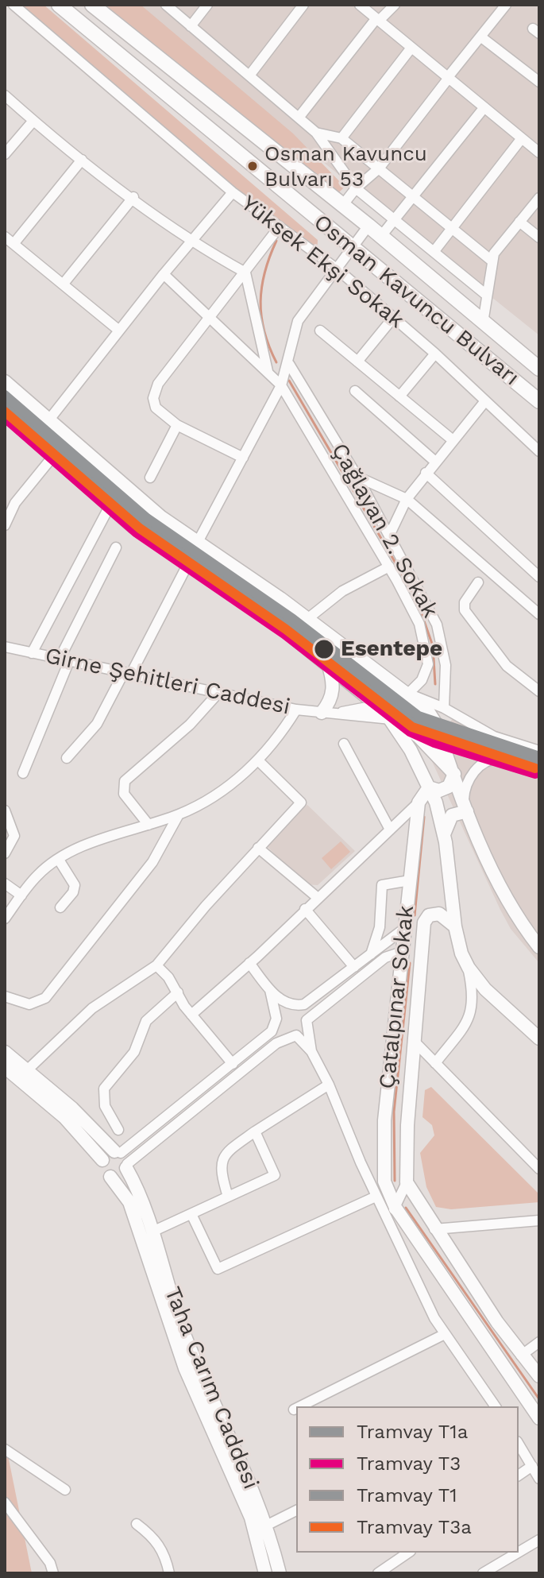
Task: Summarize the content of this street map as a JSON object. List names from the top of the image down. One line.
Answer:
{"streets":{"highway":["Osman Kavuncu Bulvarı"],"main road":["Çatalpınar Sokak","Taha Carım Caddesi"],"street":["Yüksek Ekşi Sokak","Çağlayan 2. Sokak","Girne Şehitleri Caddesi"]},"places":["Osman Kavuncu Bulvarı 53","Esentepe"],"lines":["tram line T1","tram line T1a","tram line T3a","tram line T3"],"legend":["Tramvay T1a","Tramvay T3","Tramvay T1","Tramvay T3a"]}
